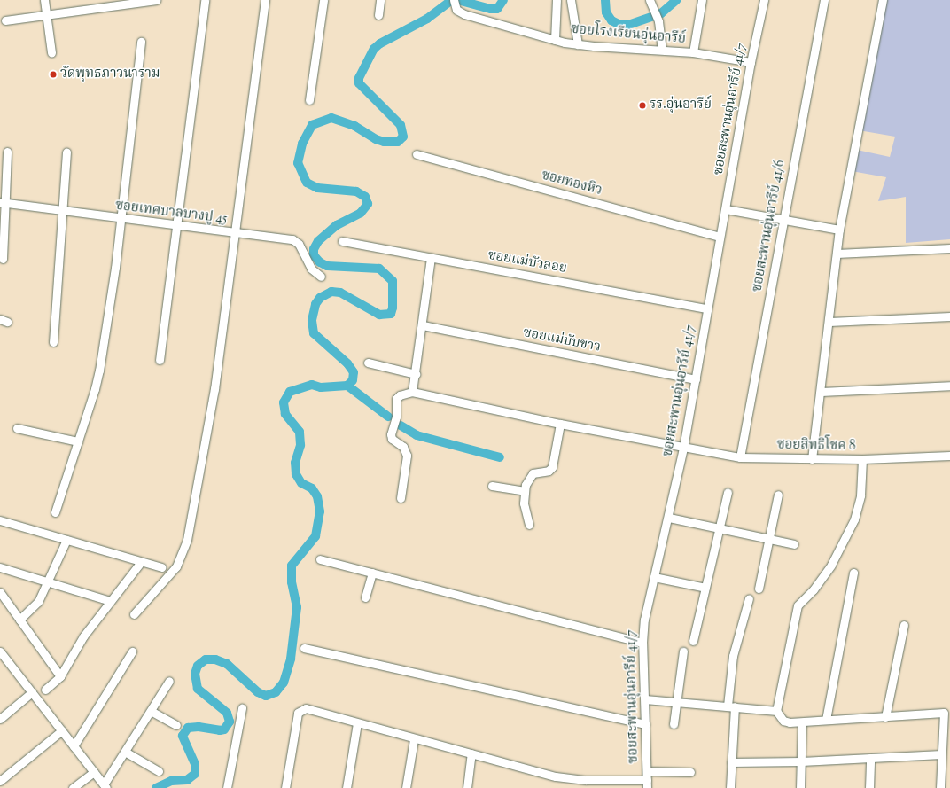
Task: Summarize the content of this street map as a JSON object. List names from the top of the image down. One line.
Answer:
{"streets":{"street":["ซอยโรงเรียนอุ่นอารีย์","ซอยสะพานอุ่นอารีย์ 41/7","ซอยทองหิว","ซอยเทศบาลบางปู 45","ซอยสะพานอุ่นอารีย์ 41/6","ซอยแม่บัวลอย","ซอยแม่บับขาว","ซอยสิทธิโชค 8"]},"crossings":[["ซอยโรงเรียนอุ่นอารีย์","ซอยสะพานอุ่นอารีย์ 41/7"],["ซอยสะพานอุ่นอารีย์ 41/7","ซอยทองหิว"],["ซอยสะพานอุ่นอารีย์ 41/7","ซอยแม่บัวลอย"],["ซอยสะพานอุ่นอารีย์ 41/7","ซอยแม่บับขาว"],["ซอยสะพานอุ่นอารีย์ 41/7","ซอยสิทธิโชค 8"],["ซอยสะพานอุ่นอารีย์ 41/6","ซอยสิทธิโชค 8"]],"places":["วัดพุทธภาวนาราม","รร.อุ่นอารีย์"]}
